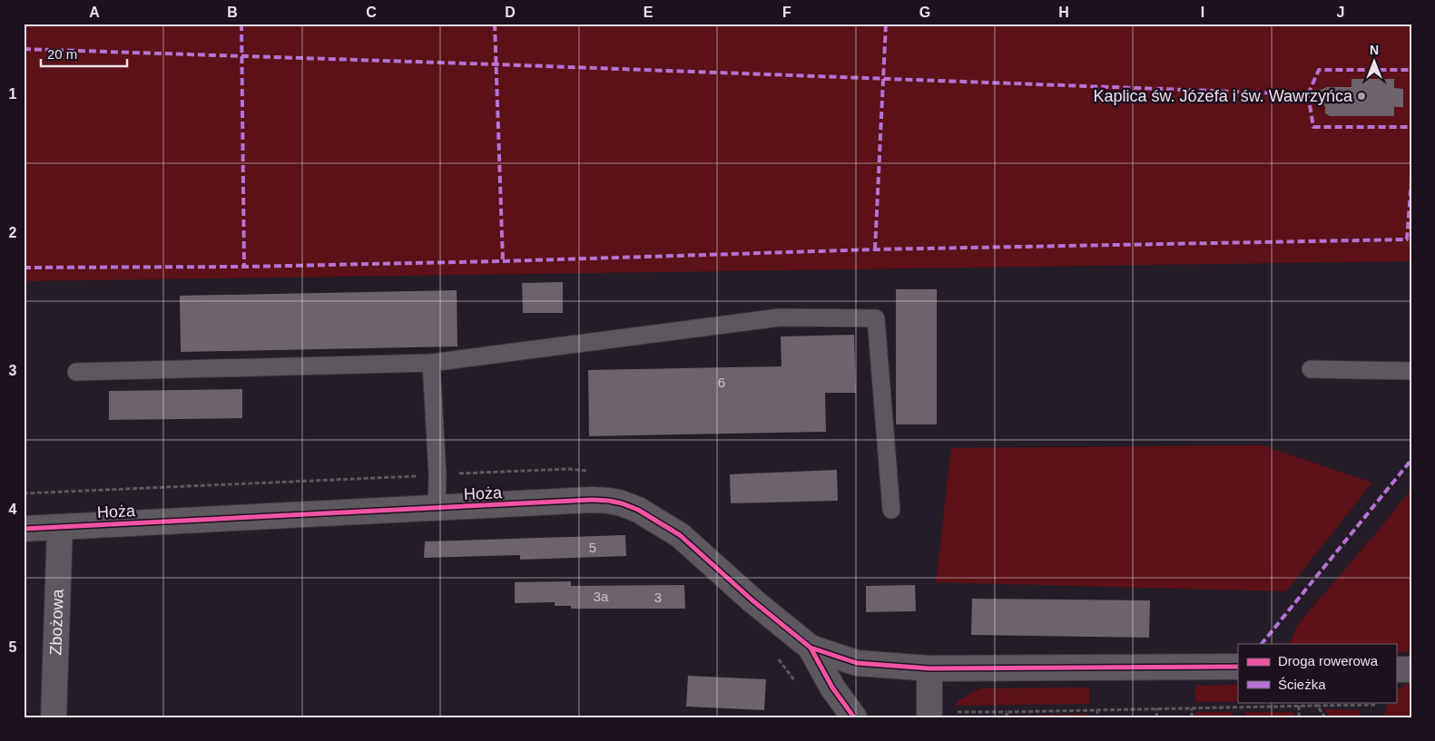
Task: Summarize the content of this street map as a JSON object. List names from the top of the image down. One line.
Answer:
{"streets":{"street":["Hoża","Zbożowa"]},"crossings":[["Hoża","Zbożowa"]],"places":["Kaplica św. Józefa i św. Wawrzyńca"],"house_numbers":["6","5","3a","3"],"legend":["Droga rowerowa","Ścieżka"],"scale_bar":"20 m","north":"top","grid":{"columns":["A","B","C","D","E","F","G","H","I","J"],"rows":["1","2","3","4","5"]}}
